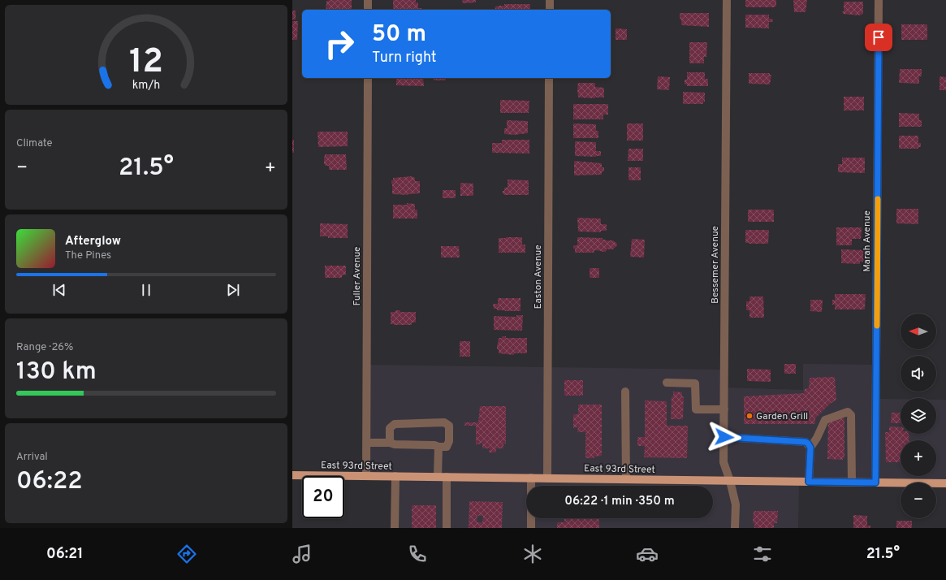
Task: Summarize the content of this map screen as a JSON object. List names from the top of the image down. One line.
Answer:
{"streets":{"main road":["East 93rd Street"],"street":["Marah Avenue","Bessemer Avenue","Fuller Avenue","Easton Avenue"]},"crossings":[["Marah Avenue","East 93rd Street"],["Bessemer Avenue","East 93rd Street"],["Fuller Avenue","East 93rd Street"],["Easton Avenue","East 93rd Street"]],"places":["Garden Grill"],"north":"left","page":{"turn":["50 m","Turn right"],"tile":["Climate",["Range · 26%","130 km"],["Arrival","06:22"]],"heat":["−","21.5°","+"],"song":["Afterglow","The Pines"],"map_buttons":["+","−"],"limit":"20","trip":"06:22 · 1 min · 350 m","tabs":["06:21","21.5°"],"gauge":["12","km/h"]}}
